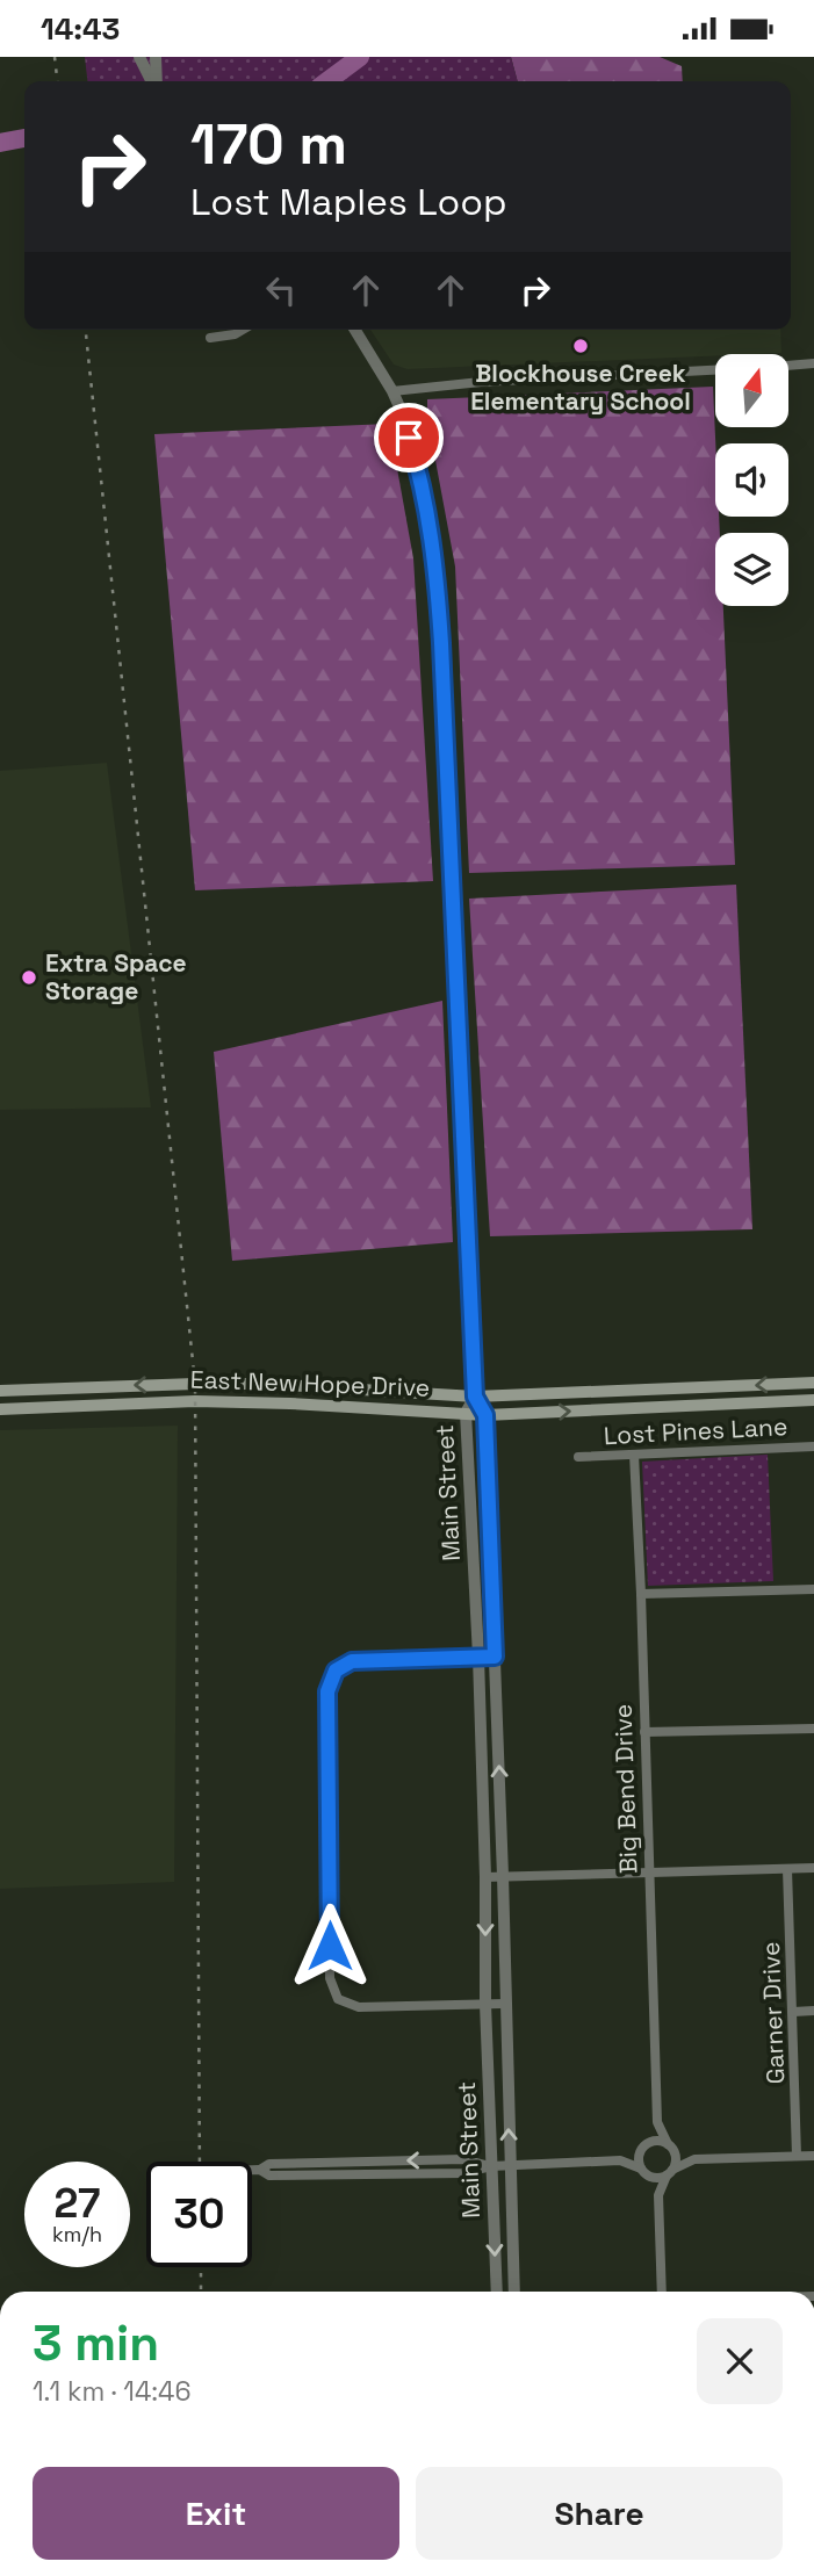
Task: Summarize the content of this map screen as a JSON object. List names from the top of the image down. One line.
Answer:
{"streets":{"main road":["East New Hope Drive"],"street":["Lost Pines Lane","Main Street","Big Bend Drive","Garner Drive"]},"crossings":[["East New Hope Drive","Main Street"],["Lost Pines Lane","Big Bend Drive"]],"places":["Blockhouse Creek Elementary School","Extra Space Storage"],"north":"top","page":{"status":"14:43","turn":["170 m","Lost Maples Loop"],"speed":"27 km/h","limit":"30","heading":["3 min","1.1 km · 14:46"],"buttons":["Exit","Share"]}}
